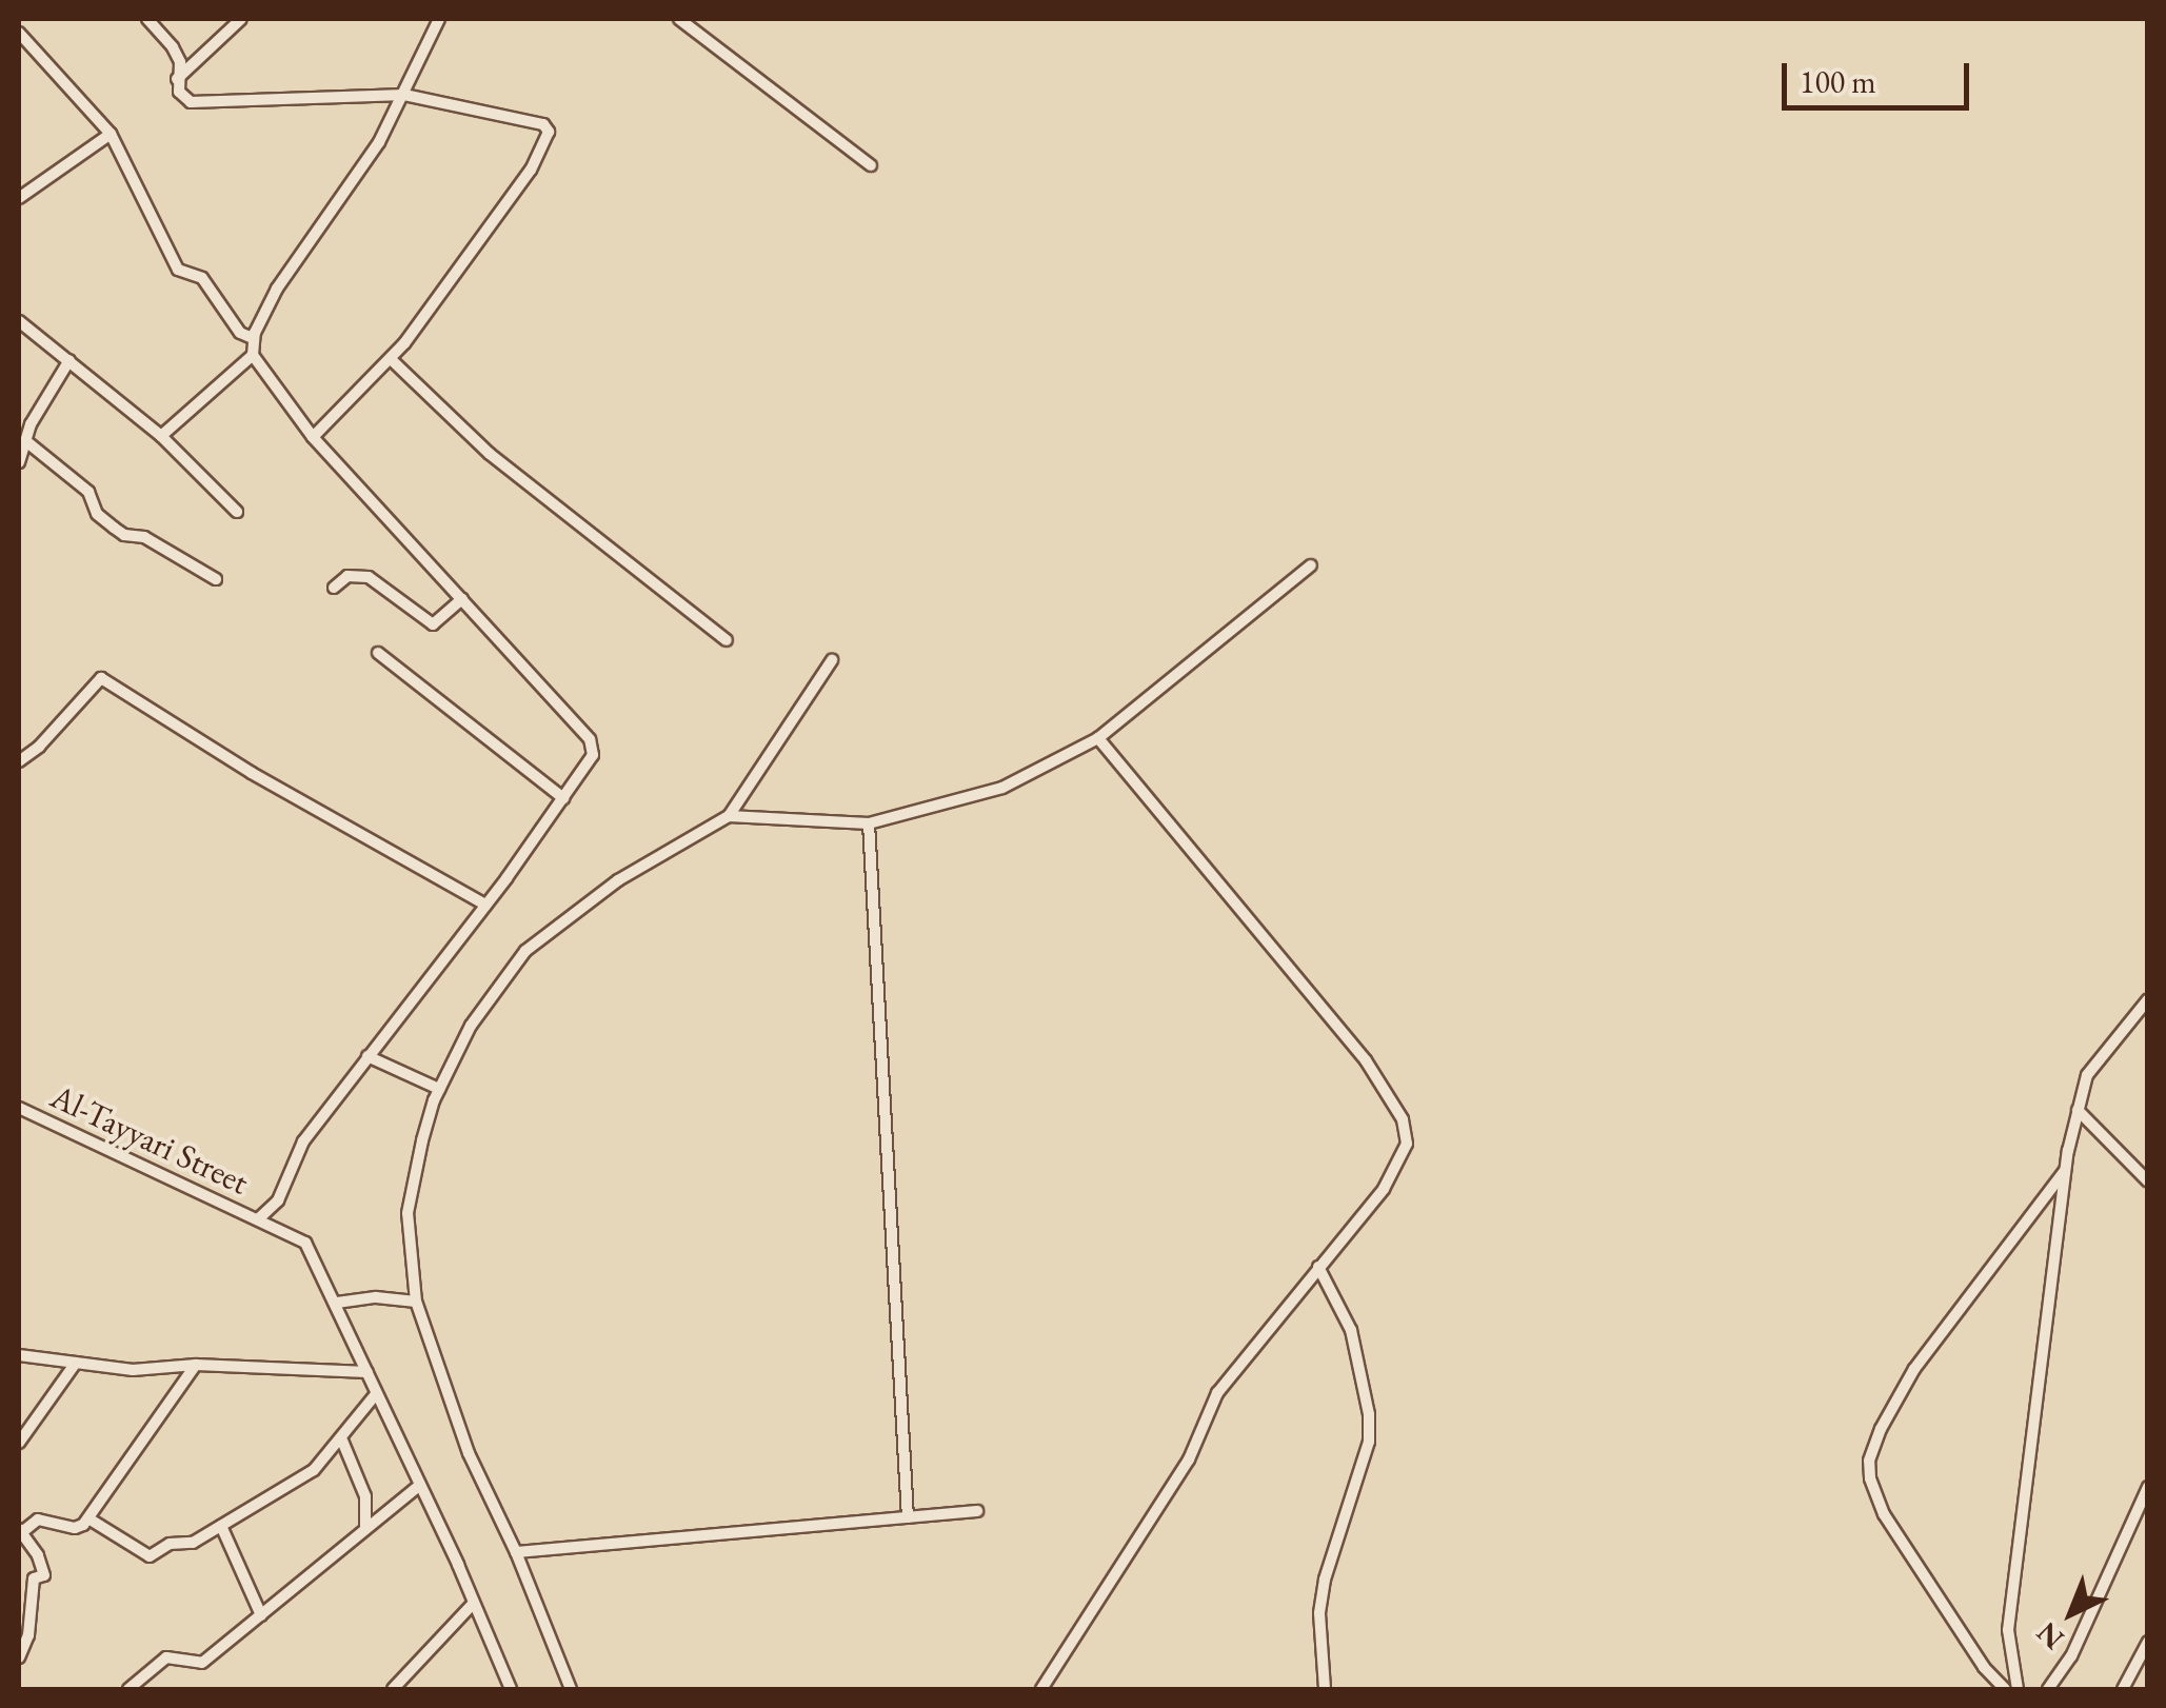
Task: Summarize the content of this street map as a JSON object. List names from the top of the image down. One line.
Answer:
{"streets":{"street":["Al-Tayyari Street"]},"scale_bar":"100 m","north":"bottom left"}
